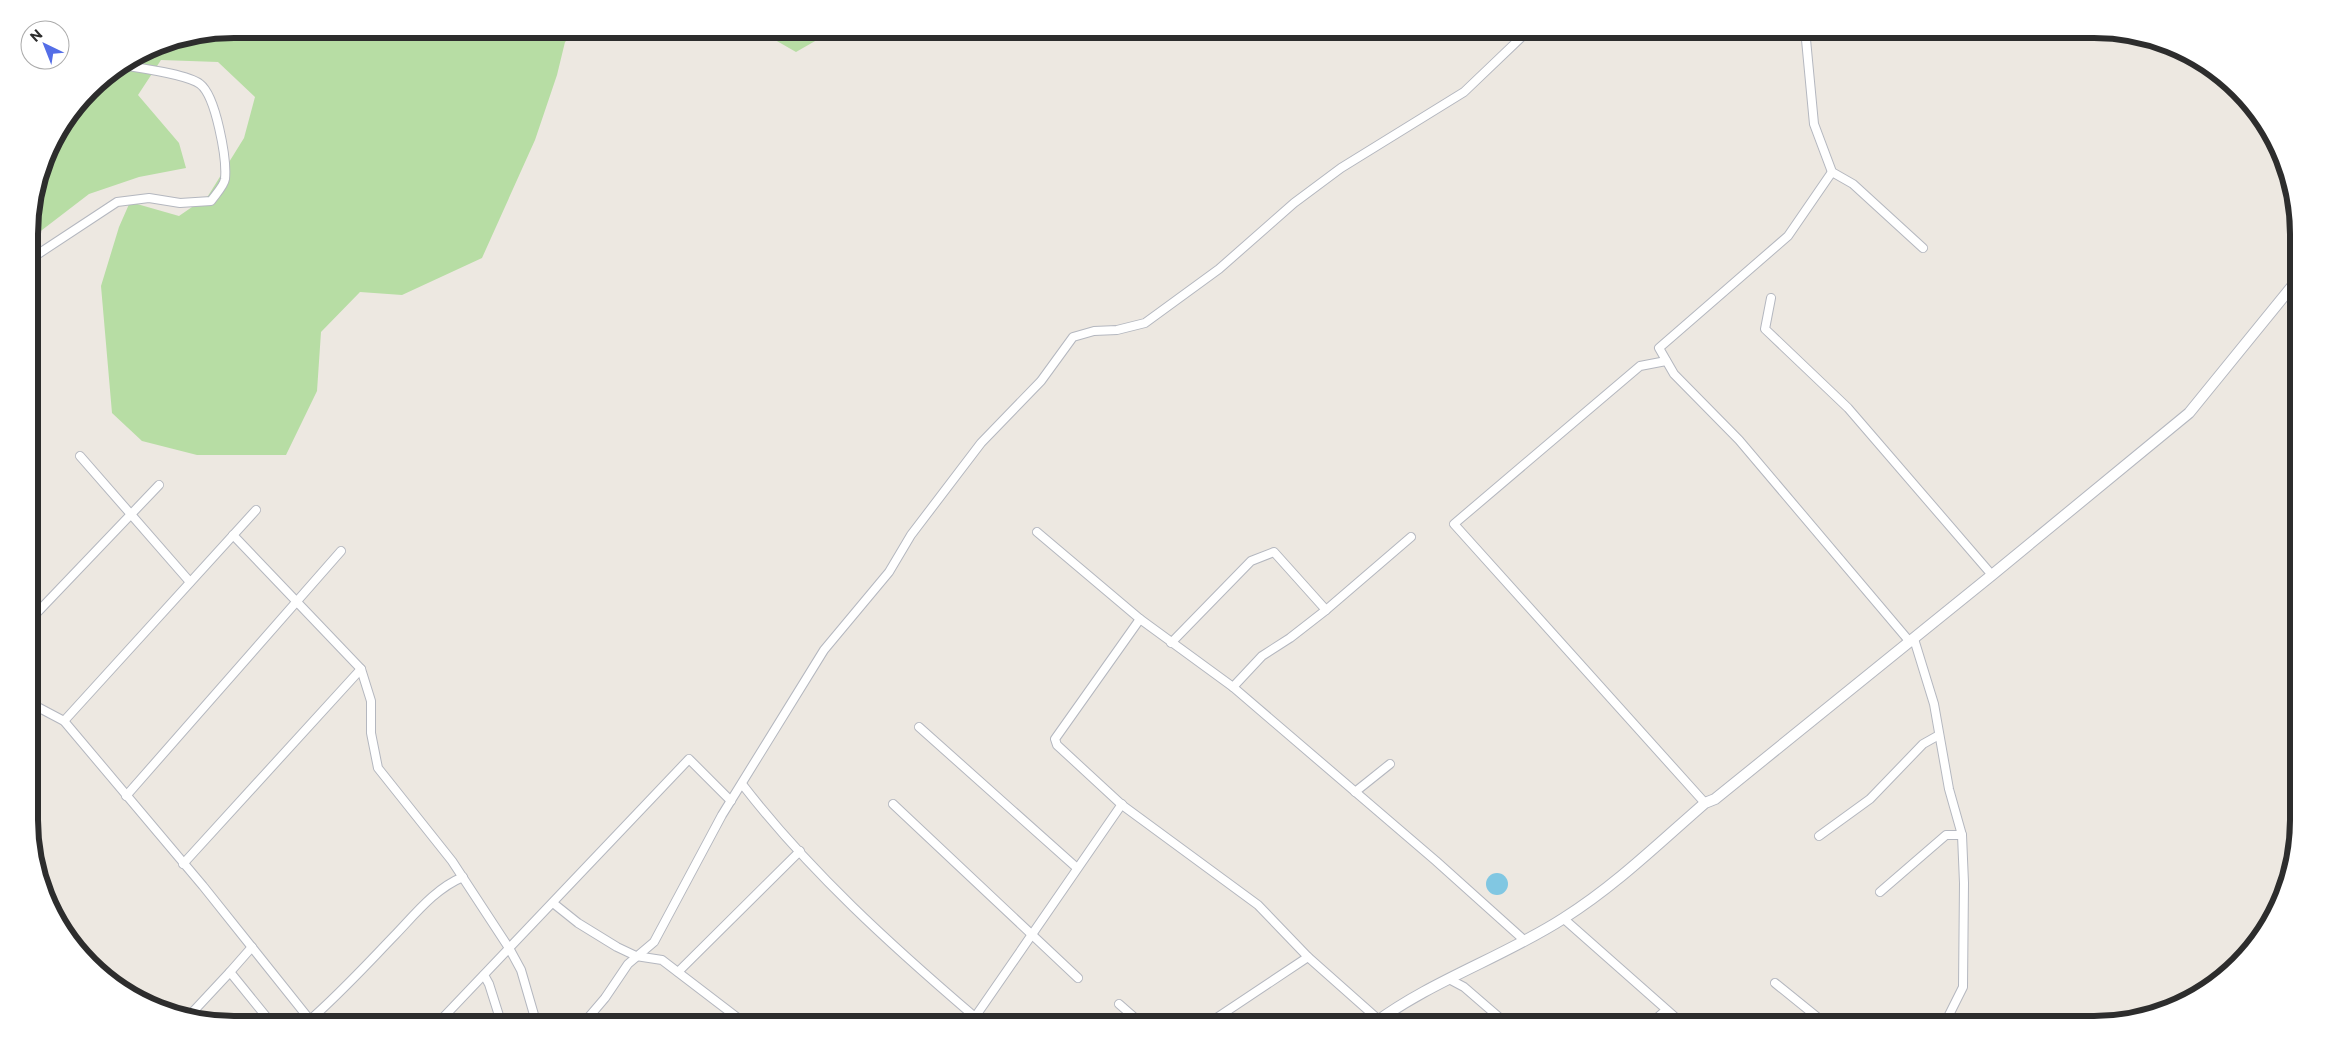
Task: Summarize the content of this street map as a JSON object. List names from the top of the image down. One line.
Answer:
{"north":"top left"}
